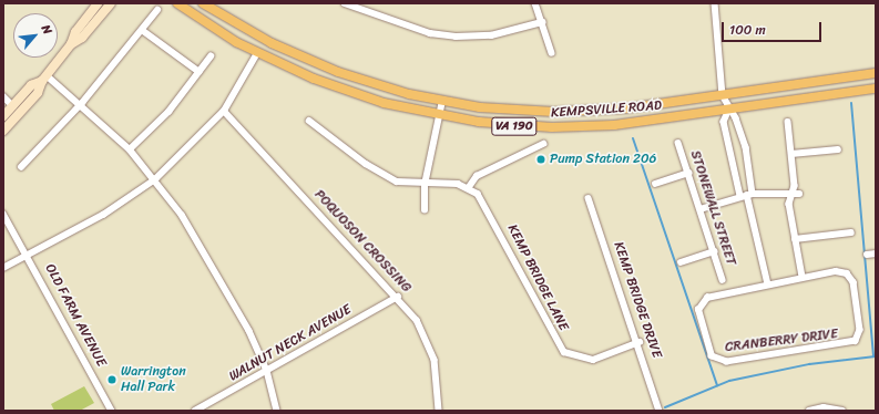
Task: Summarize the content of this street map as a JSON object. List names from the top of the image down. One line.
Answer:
{"streets":{"main road":["KEMPSVILLE ROAD","VA 190"],"street":["STONEWALL STREET","POQUOSON CROSSING","KEMP BRIDGE LANE","KEMP BRIDGE DRIVE","OLD FARM AVENUE","CRANBERRY DRIVE","WALNUT NECK AVENUE"]},"crossings":[["POQUOSON CROSSING","WALNUT NECK AVENUE"],["KEMP BRIDGE LANE","KEMP BRIDGE DRIVE"]],"places":["Pump Station 206","Warrington Hall Park"],"scale_bar":"100 m","north":"top right"}
